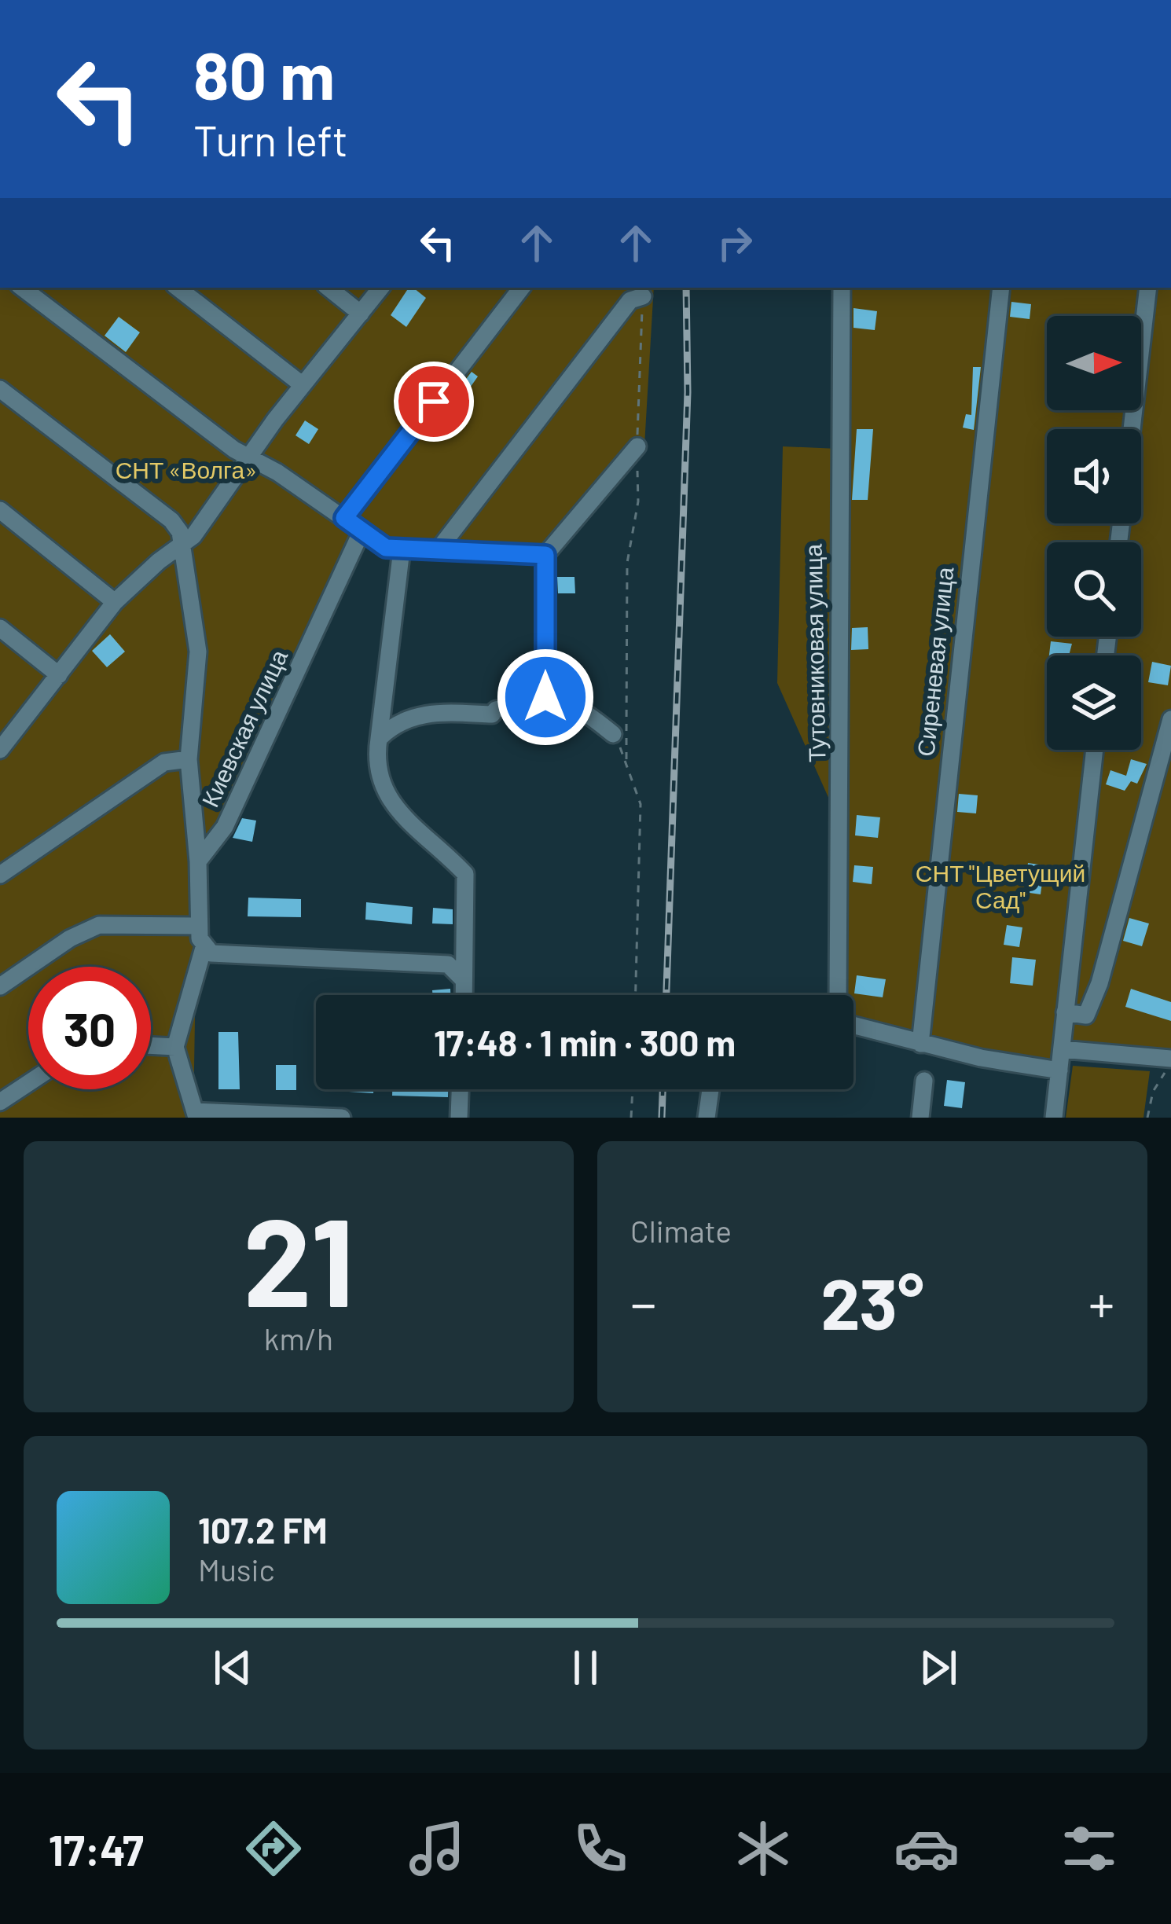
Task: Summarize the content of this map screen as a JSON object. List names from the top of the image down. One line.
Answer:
{"streets":{"street":["Тутовниковая улица","Сиреневая улица","Киевская улица"]},"parks":["СНТ «Волга»","СНТ \"Цветущий Сад\""],"north":"right","page":{"turn":["80 m","Turn left"],"limit":"30","trip":"17:48 · 1 min · 300 m","tile":[["21","km/h"],"Climate"],"heat":["−","23°","+"],"song":["107.2 FM","Music"],"tabs":"17:47"}}
